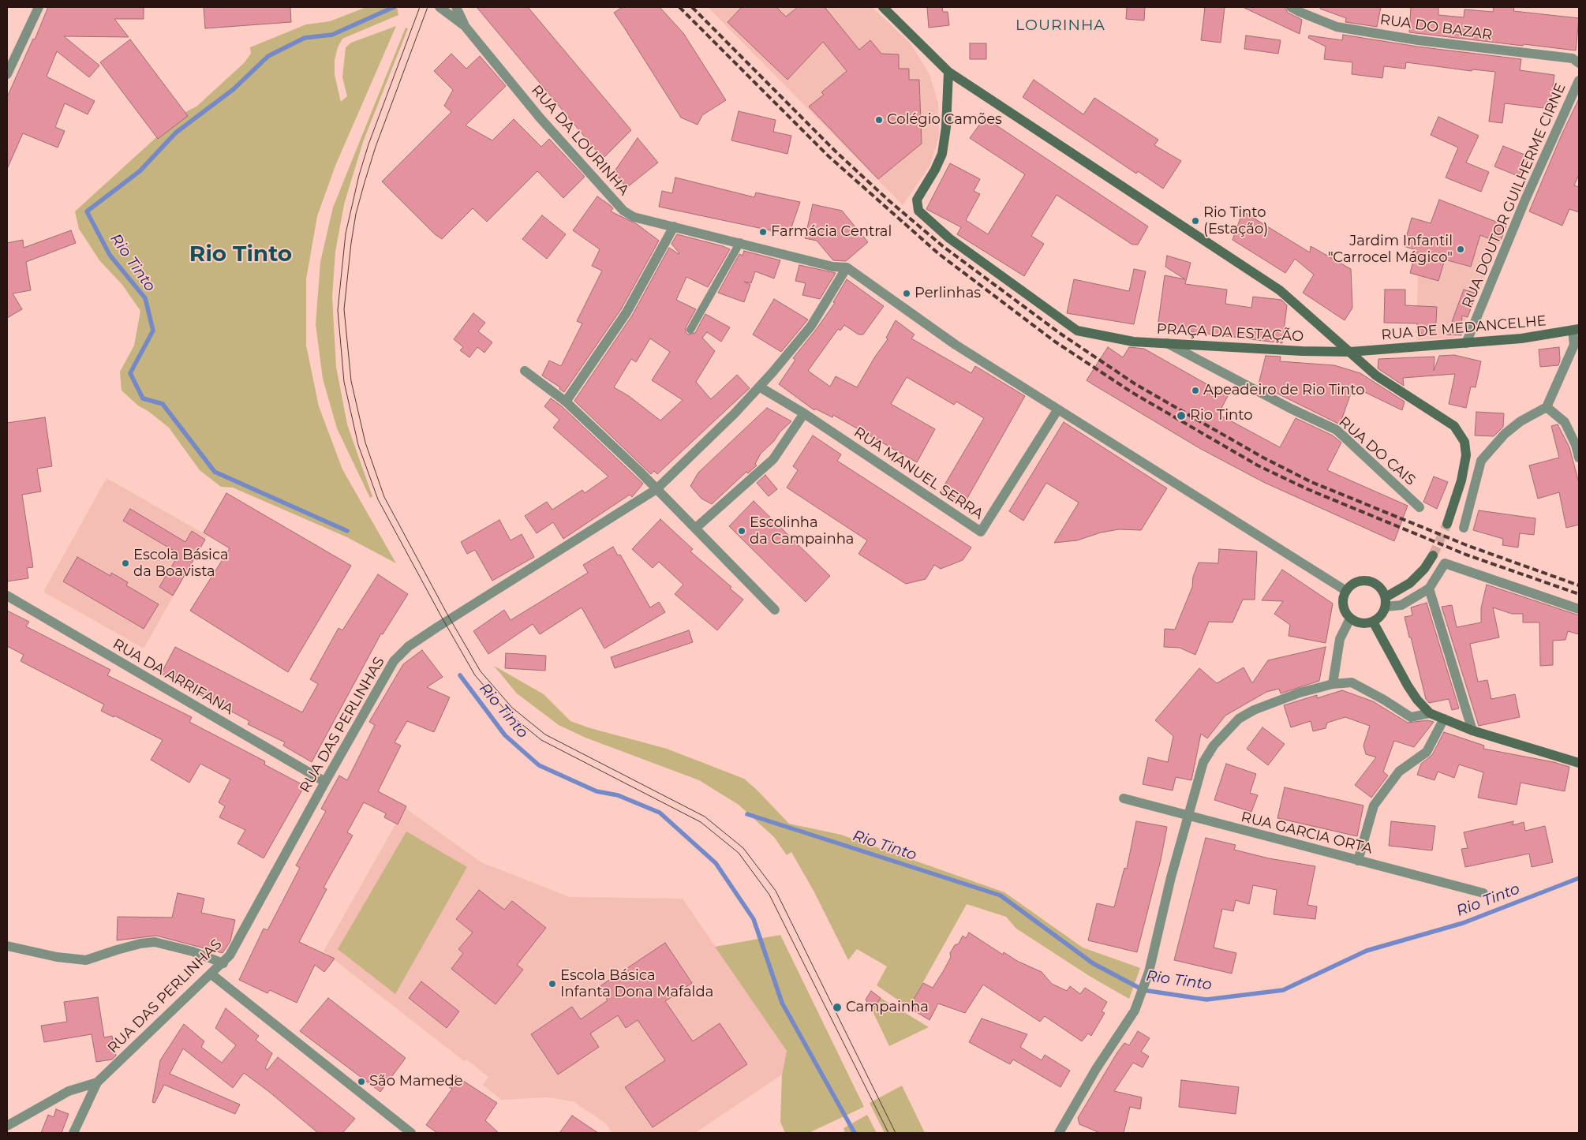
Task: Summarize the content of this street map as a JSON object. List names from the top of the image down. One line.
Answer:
{"streets":{"street":["RUA DO BAZAR","RUA DA LOURINHA","RUA DOUTOR GUILHERME CIRNE","RUA DE MEDANCELHE","PRAÇA DA ESTAÇÃO","RUA DO CAIS","RUA MANUEL SERRA","RUA DA ARRIFANA","RUA DAS PERLINHAS","RUA GARCIA ORTA"]},"crossings":[["RUA DA LOURINHA","RUA DAS PERLINHAS"],["RUA DOUTOR GUILHERME CIRNE","RUA DE MEDANCELHE"],["RUA DE MEDANCELHE","PRAÇA DA ESTAÇÃO"],["PRAÇA DA ESTAÇÃO","RUA DO CAIS"],["RUA MANUEL SERRA","RUA DAS PERLINHAS"],["RUA DA ARRIFANA","RUA DAS PERLINHAS"]],"districts":["LOURINHA","Rio Tinto"],"water":["Rio Tinto"],"places":["Colégio Camões","Rio Tinto (Estação)","Farmácia Central","Jardim Infantil \"Carrocel Mágico\"","Perlinhas","Apeadeiro de Rio Tinto","Rio Tinto","Escolinha da Campainha","Escola Básica da Boavista","Escola Básica Infanta Dona Mafalda","Campainha","São Mamede"]}
